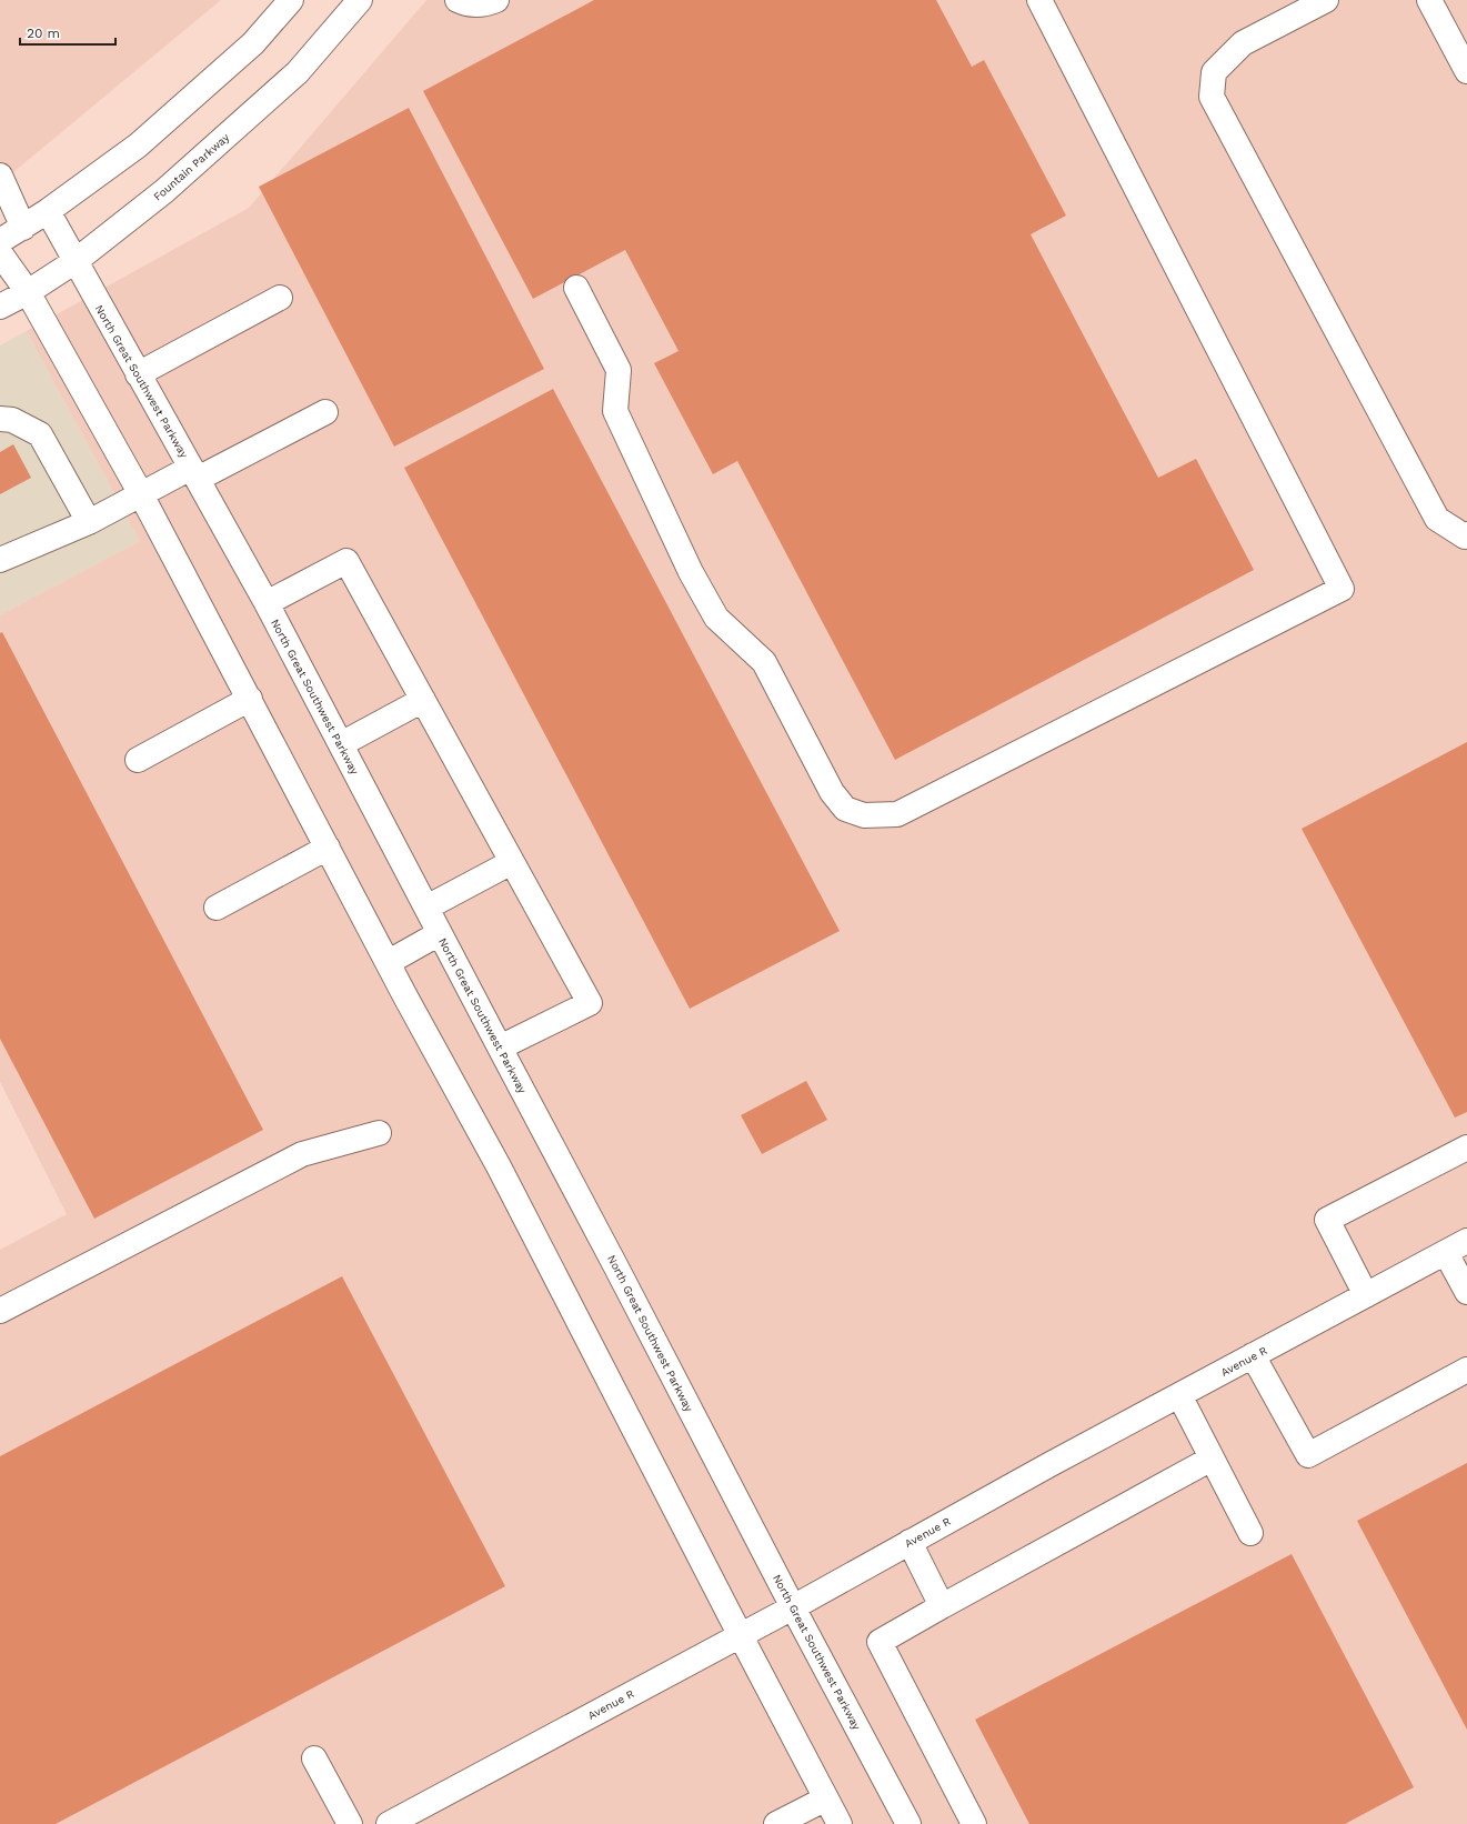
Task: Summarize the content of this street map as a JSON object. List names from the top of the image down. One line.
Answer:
{"streets":{"street":["Fountain Parkway","North Great Southwest Parkway","Avenue R"]},"crossings":[["Fountain Parkway","North Great Southwest Parkway"],["North Great Southwest Parkway","Avenue R"]],"scale_bar":"20 m"}
